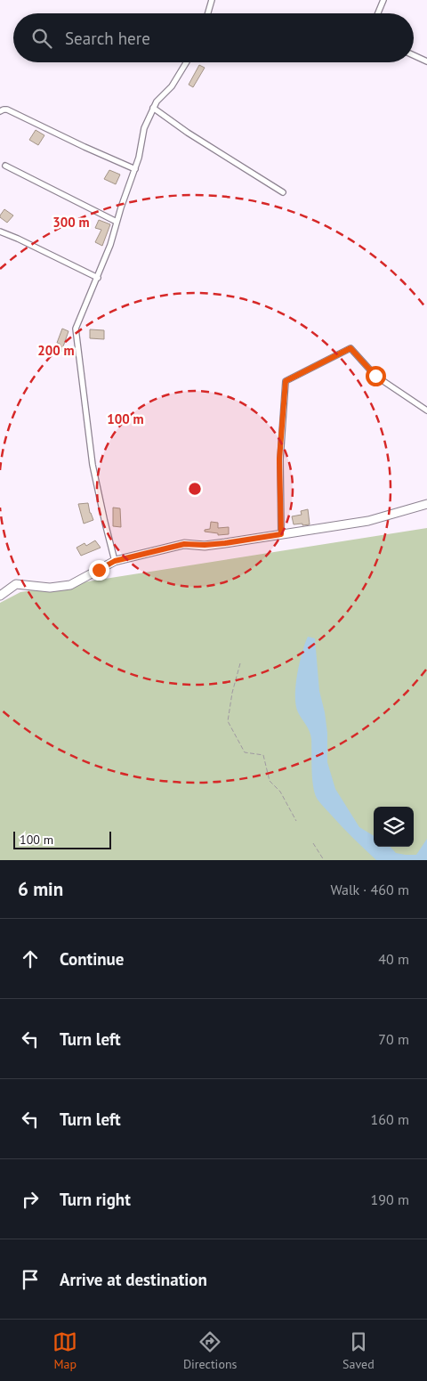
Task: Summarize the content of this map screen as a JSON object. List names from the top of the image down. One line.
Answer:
{"scale_bar":"100 m","page":{"search":"Search here","scale":"100 m","heading":["6 min","Walk · 460 m"],"list":[["Continue","40 m"],["Turn left","70 m"],["Turn left","160 m"],["Turn right","190 m"],"Arrive at destination"],"nav":["Map","Directions","Saved"]},"rings":["300 m","200 m","100 m"]}
